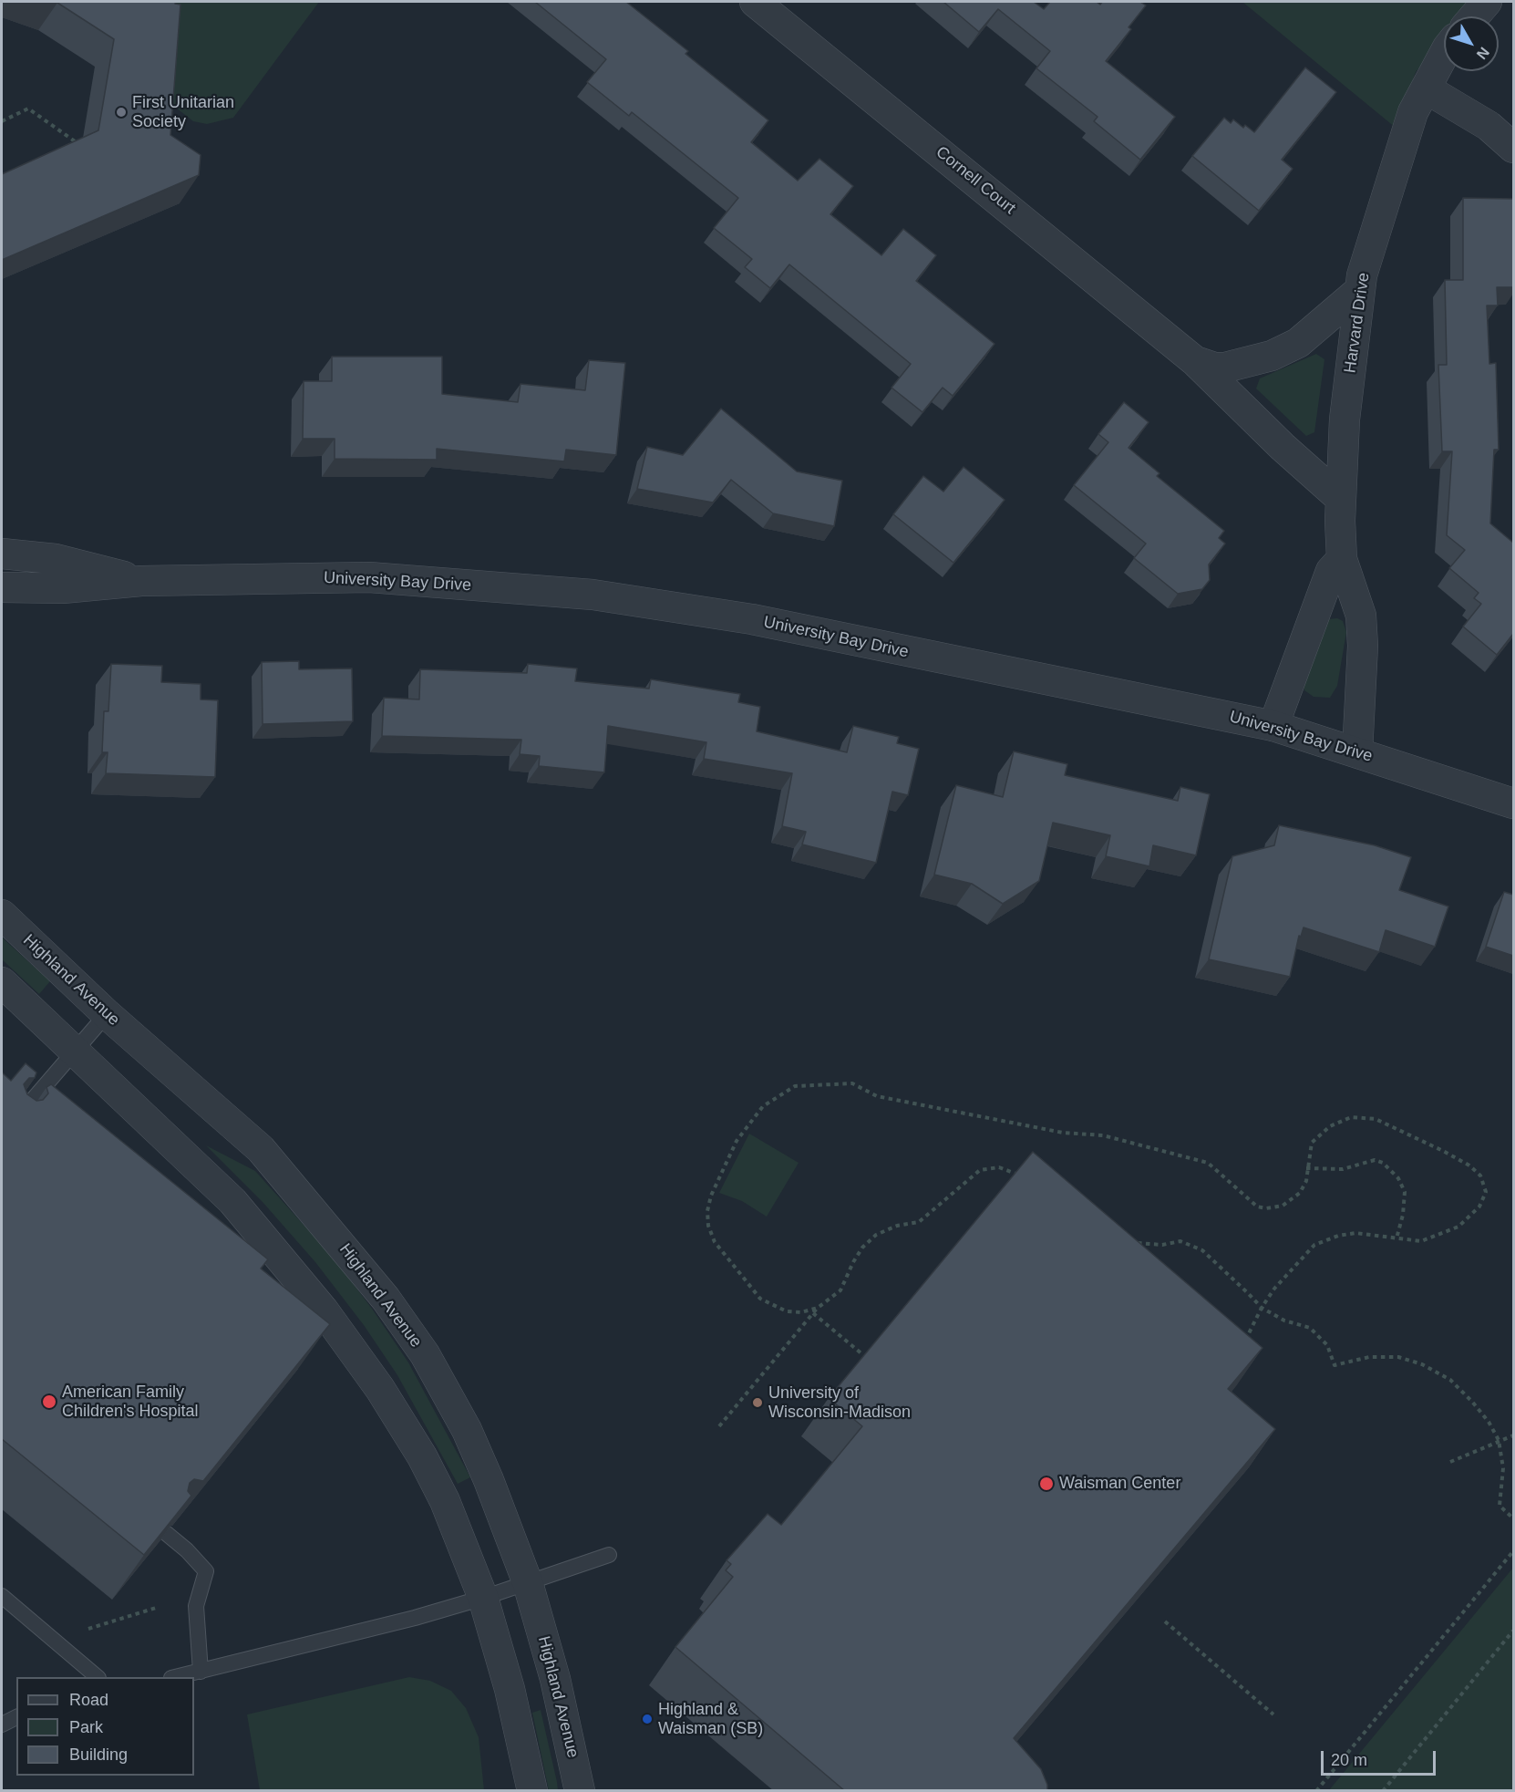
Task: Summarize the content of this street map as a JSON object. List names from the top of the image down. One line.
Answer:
{"streets":{"street":["Cornell Court","Harvard Drive","University Bay Drive","Highland Avenue"]},"crossings":[["Cornell Court","Harvard Drive"],["Harvard Drive","University Bay Drive"]],"places":["First Unitarian Society","American Family Children's Hospital","University of Wisconsin-Madison","Waisman Center","Highland & Waisman (SB)"],"legend":["Road","Park","Building"],"scale_bar":"20 m","north":"bottom right"}
